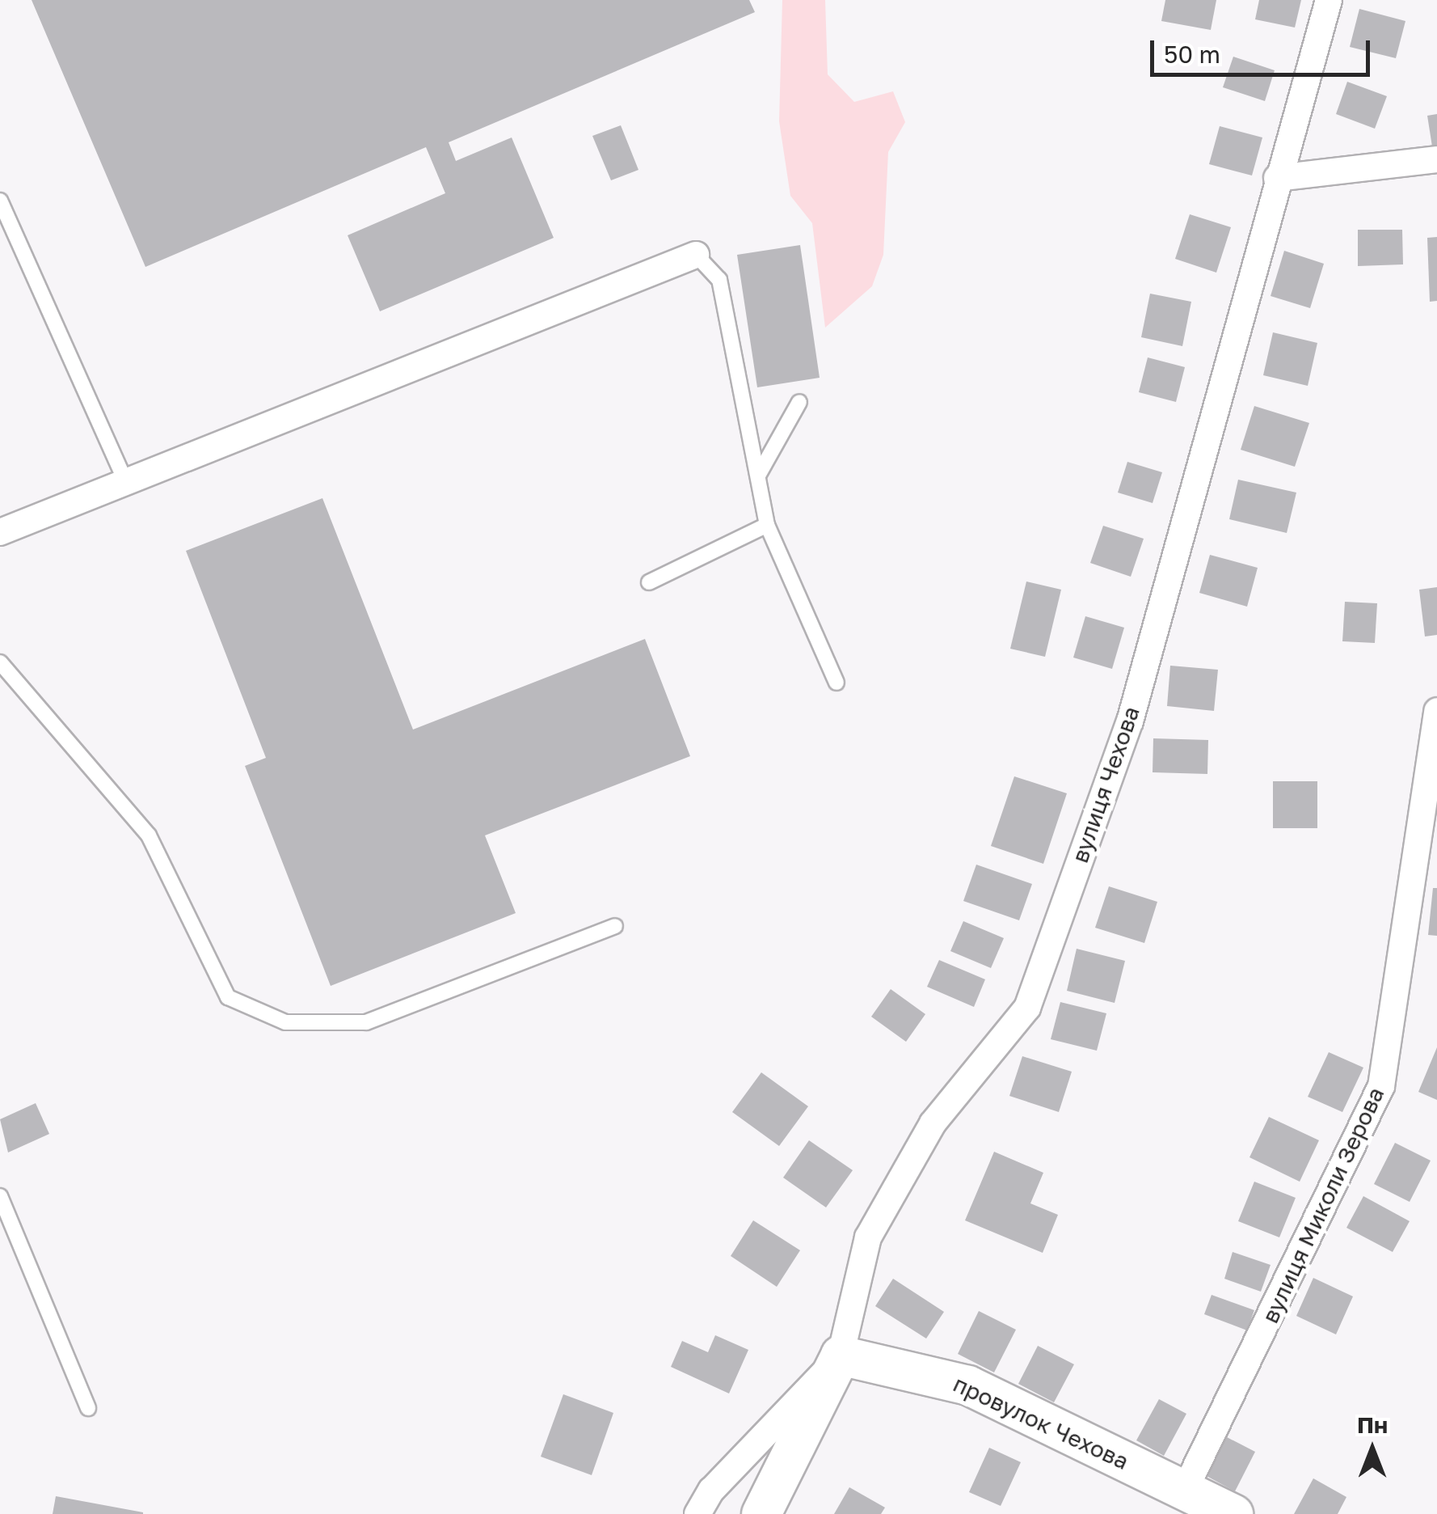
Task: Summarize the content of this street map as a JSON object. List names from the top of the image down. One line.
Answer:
{"streets":{"main road":["вулиця Чехова","провулок Чехова"],"street":["вулиця Миколи Зерова"]},"crossings":[["вулиця Чехова","провулок Чехова"],["вулиця Миколи Зерова","провулок Чехова"]],"scale_bar":"50 m","north":"top"}
